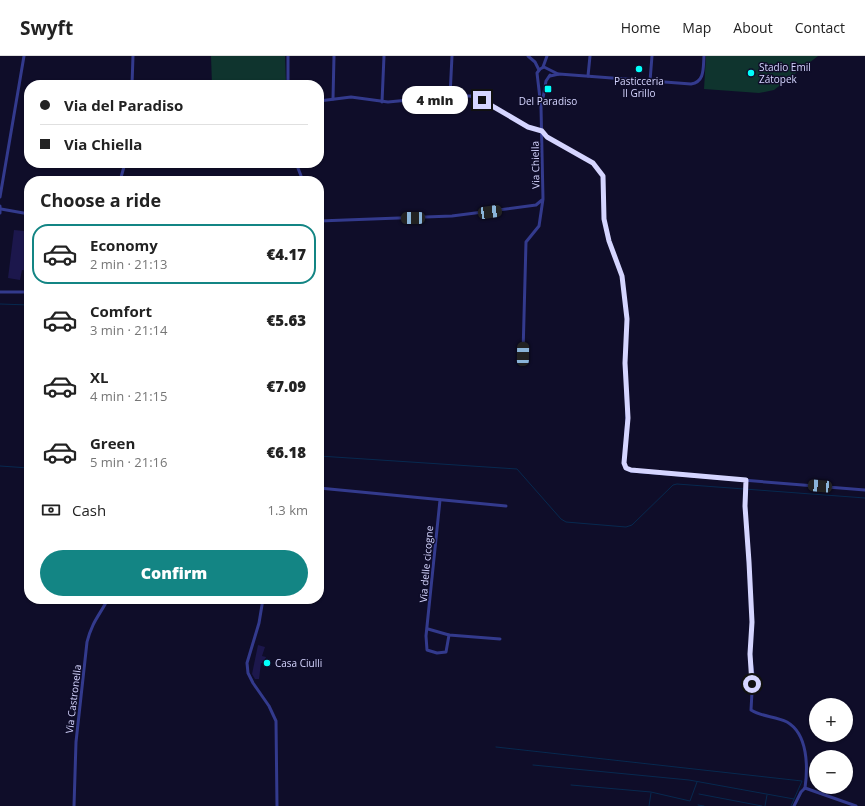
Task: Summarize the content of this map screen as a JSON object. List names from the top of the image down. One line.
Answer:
{"streets":{"street":["Via Chiella","Via delle cicogne","Via Castronella"]},"places":{"other":["Pasticceria Il Grillo","Stadio Emil Zátopek","Casa Ciulli"],"transit":["Del Paradiso"]},"page":{"header":"Swyft","nav":["Home","Map","About","Contact"],"banner":["Via del Paradiso","Via Chiella"],"bubble":"4 min","heading":"Choose a ride","list":[{"name":"Economy","note":"2 min · 21:13","value":"€4.17"},{"name":"Comfort","note":"3 min · 21:14","value":"€5.63"},{"name":"XL","note":"4 min · 21:15","value":"€7.09"},{"name":"Green","note":"5 min · 21:16","value":"€6.18"}],"pay":["Cash","1.3 km"],"buttons":"Confirm","map_buttons":["+","−"]}}
